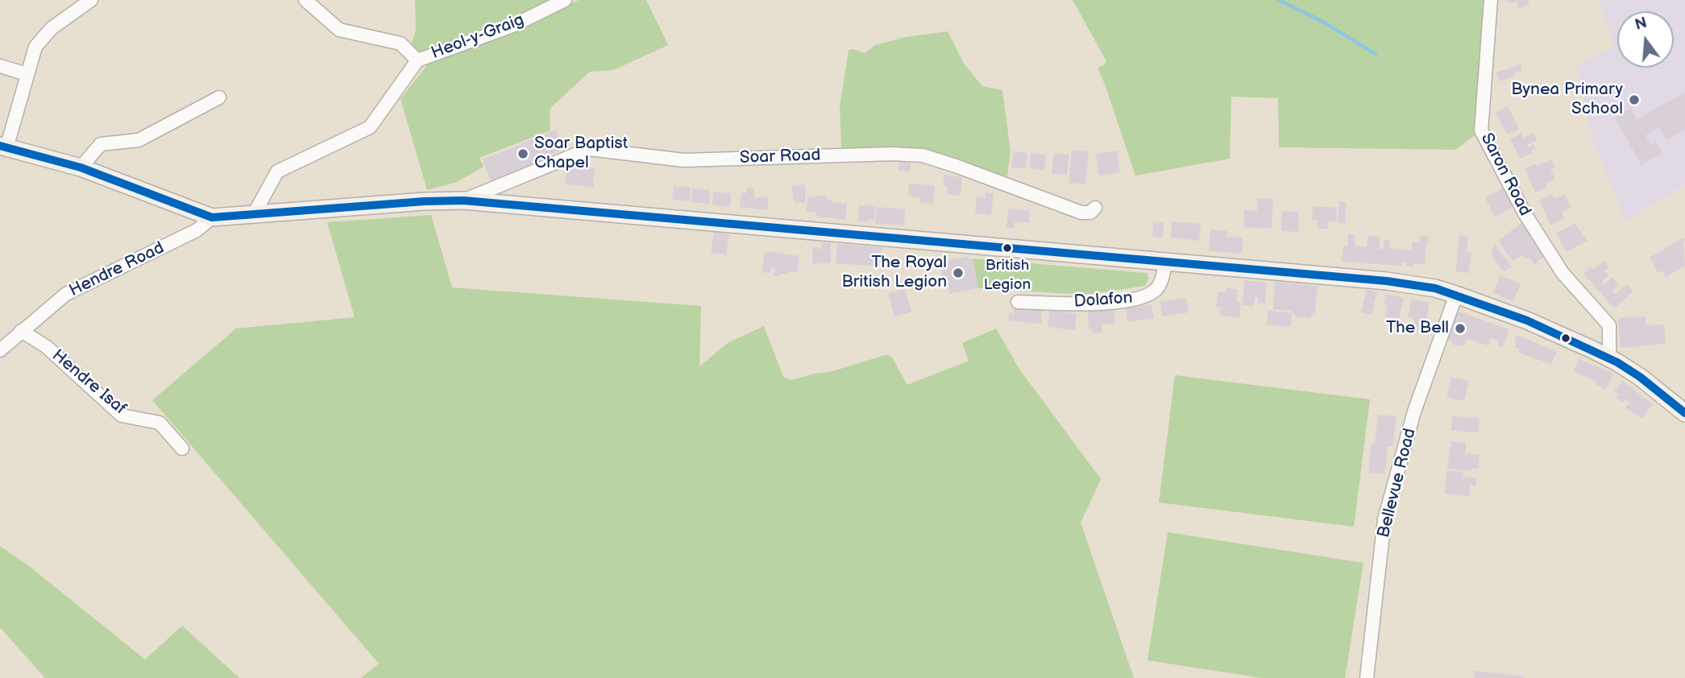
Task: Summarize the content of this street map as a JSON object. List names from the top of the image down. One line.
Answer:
{"streets":{"street":["Heol-y-Graig","Soar Road","Saron Road","Hendre Road","Dolafon","Hendre Isaf","Bellevue Road"]},"crossings":[["Hendre Road","Hendre Isaf"]],"places":["Bynea Primary School","Soar Baptist Chapel","British Legion","The Royal British Legion","The Bell"],"north":"top"}
